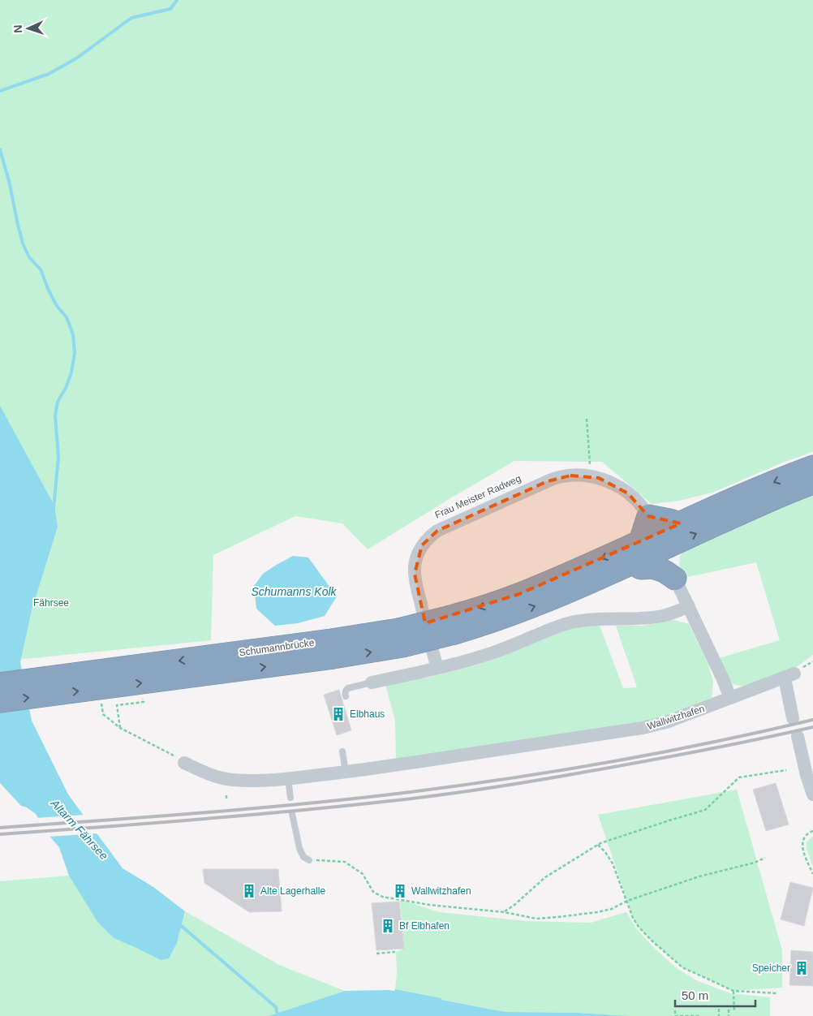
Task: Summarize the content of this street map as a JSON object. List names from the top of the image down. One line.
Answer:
{"streets":{"highway":["Schumannbrücke"],"street":["Wallwitzhafen"]},"water":["Schumanns Kolk","Altarm Fährsee"],"parks":["Fährsee"],"places":{"building":["Elbhaus","Alte Lagerhalle","Wallwitzhafen","Bf Elbhafen","Speicher"]},"scale_bar":"50 m","north":"left"}
